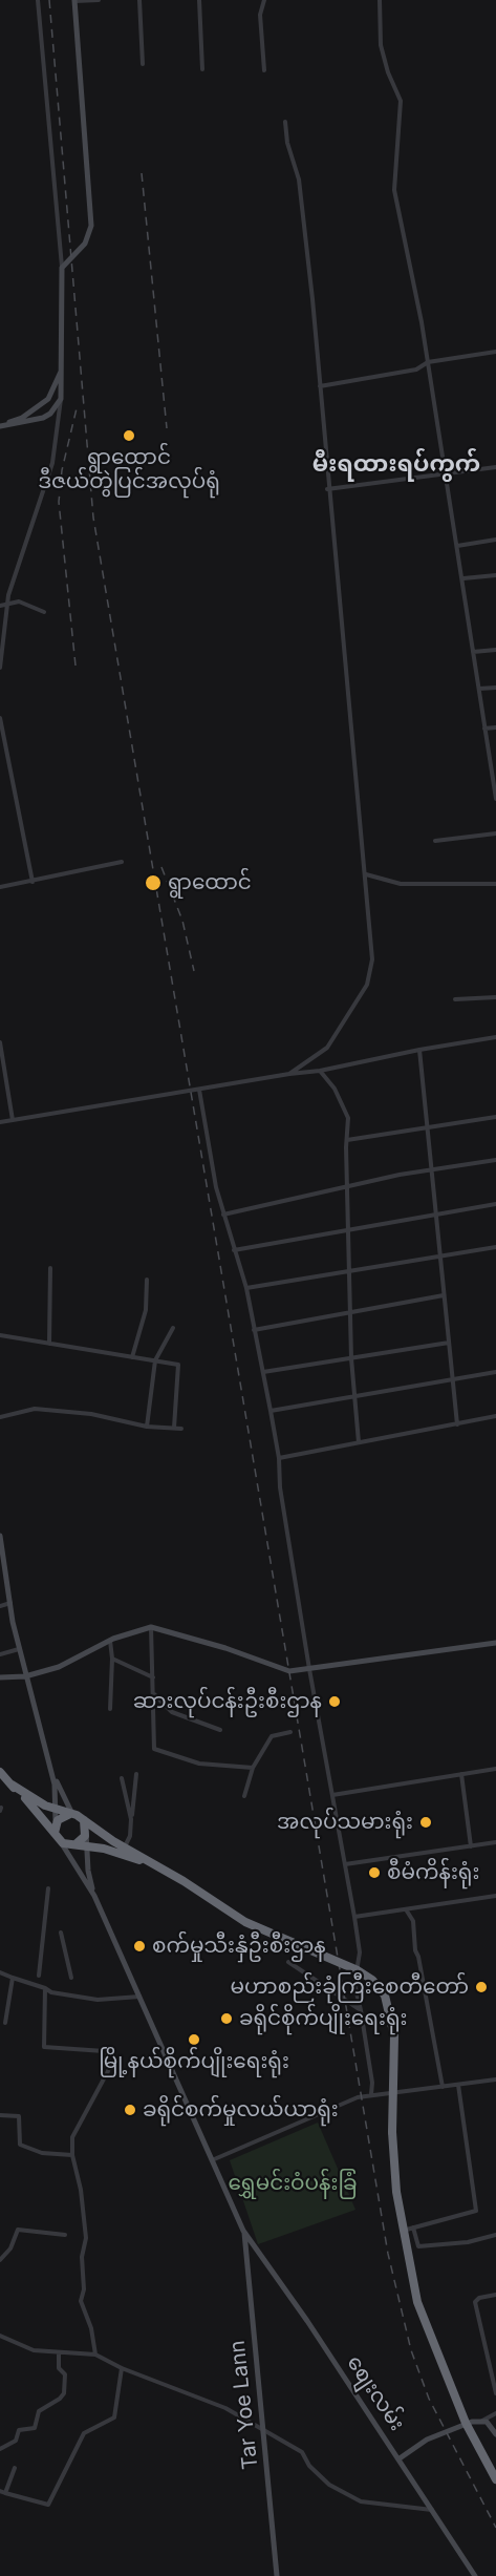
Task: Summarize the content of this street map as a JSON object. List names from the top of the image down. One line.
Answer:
{"streets":{"street":["စျေးလမ်း","Tar Yoe Lann"]},"crossings":[["စျေးလမ်း","Tar Yoe Lann"]],"districts":["မီးရထားရပ်ကွက်"],"parks":["ရွှေမင်းဝံပန်းခြံ"],"places":["ရွာထောင် ဒီဇယ်တွဲပြင်အလုပ်ရုံ","ရွာထောင်","ဆားလုပ်ငန်းဦးစီးဌာန","အလုပ်သမားရုံး","စီမံကိန်းရုံး‌","စက်မှုသီးနှံဦးစီးဌာန","မဟာစည်းခုံကြီးစေတီတော်","ခရိုင်စိုက်ပျိုးရေးရုံး","မြို့နယ်စိုက်ပျိုးရေးရုံး","ခရိုင်စက်မှုလယ်ယာရုံး"]}
